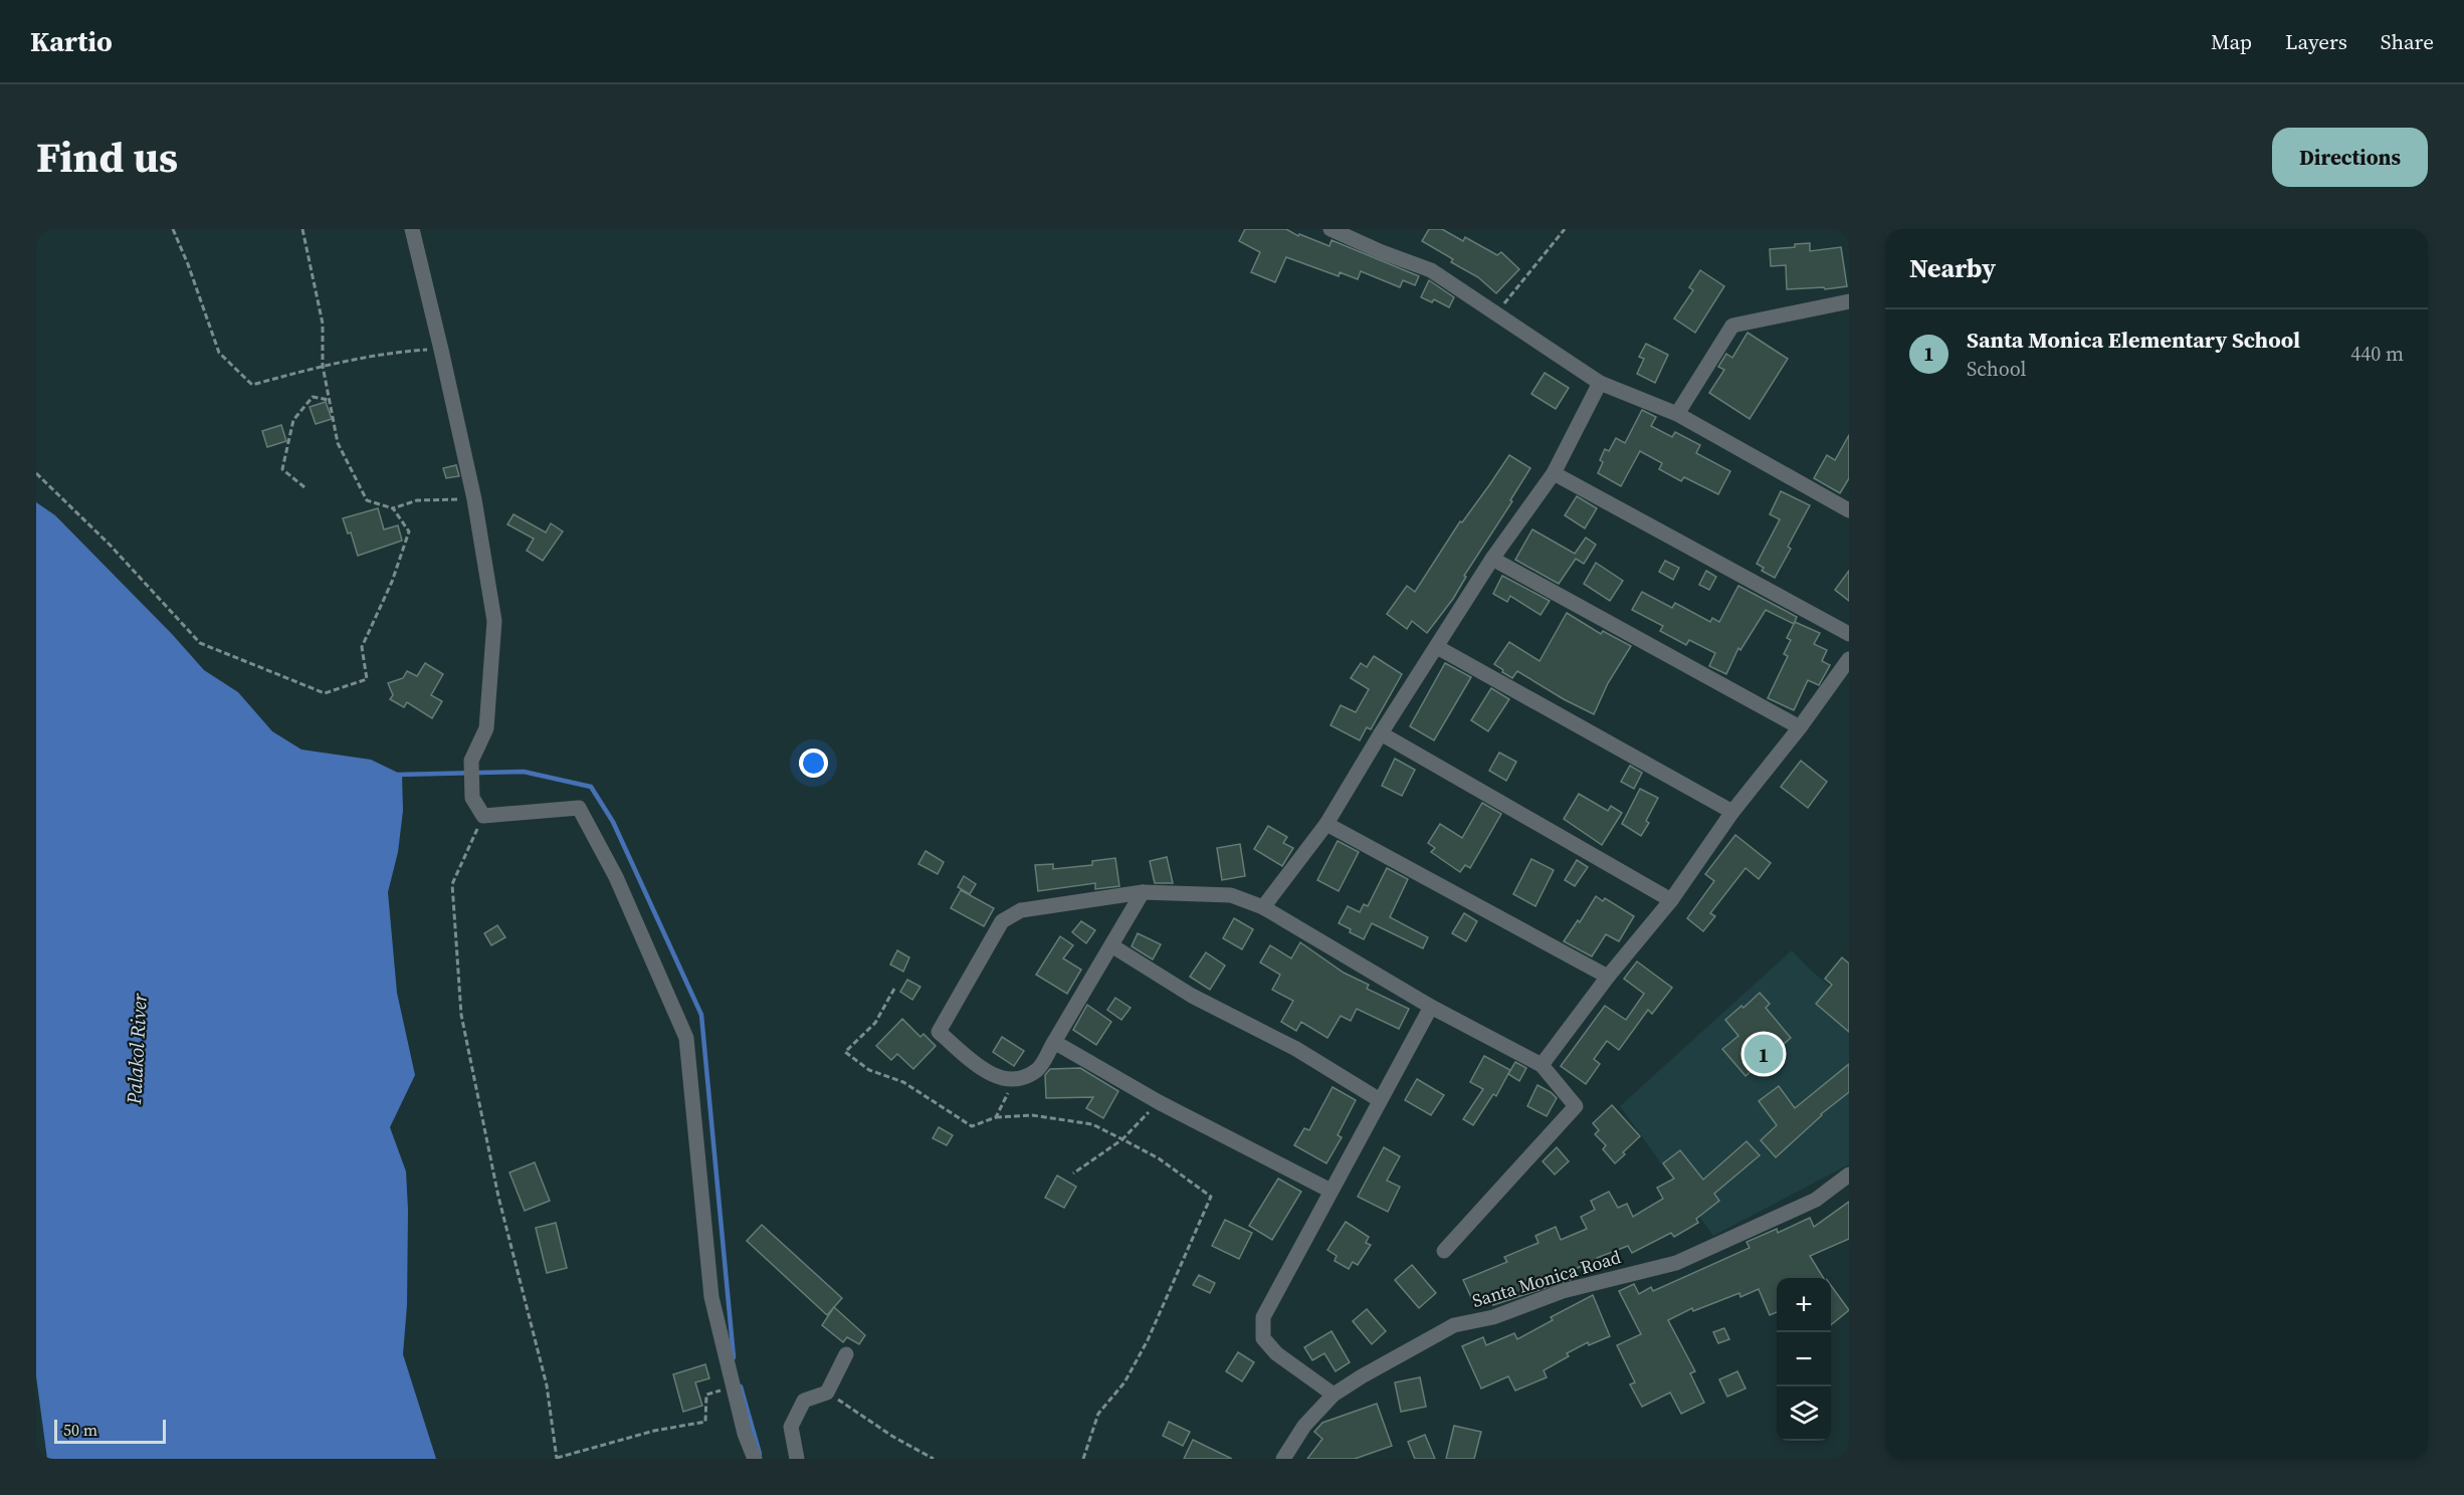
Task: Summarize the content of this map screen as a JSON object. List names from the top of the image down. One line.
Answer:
{"streets":{"street":["Santa Monica Road"]},"water":["Palakol River"],"scale_bar":"50 m","page":{"header":"Kartio","nav":["Map","Layers","Share"],"title":"Find us","buttons":"Directions","heading":"Nearby","list":[{"mark":"1","name":"Santa Monica Elementary School","note":"School","value":"440 m"}],"pins":"1","map_buttons":["+","−"],"scale":"50 m"}}
